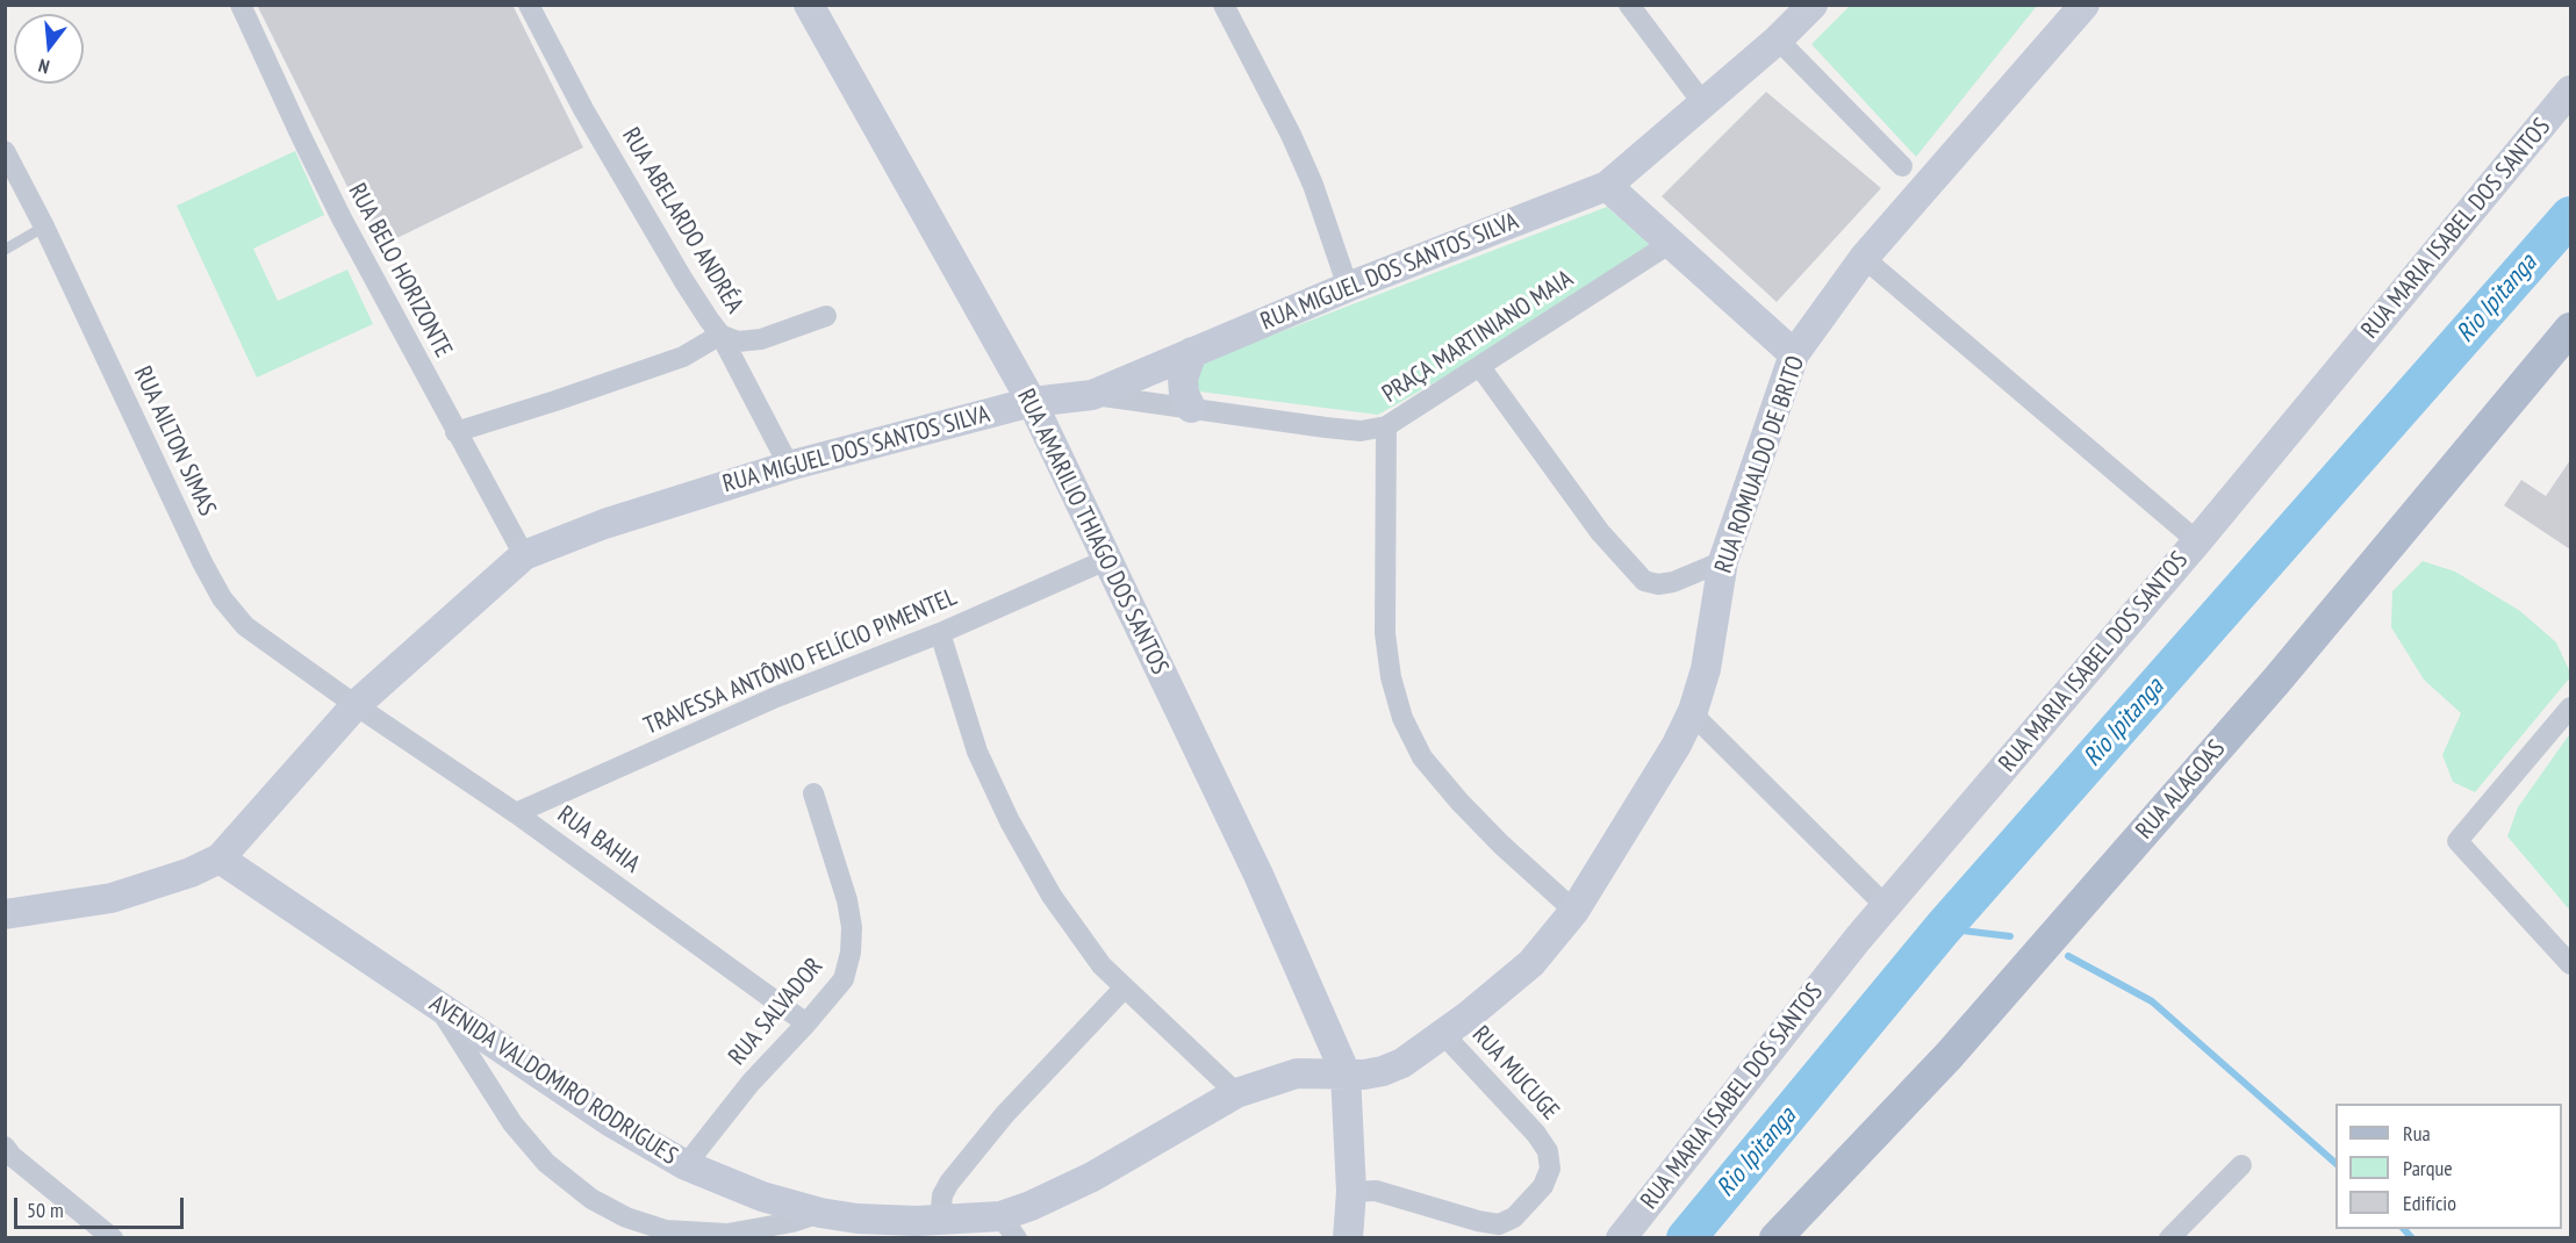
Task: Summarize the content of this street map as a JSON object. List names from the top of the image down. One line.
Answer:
{"streets":{"main road":["RUA ALAGOAS"],"street":["RUA ABELARDO ANDRÉA","RUA MARIA ISABEL DOS SANTOS","RUA BELO HORIZONTE","RUA MIGUEL DOS SANTOS SILVA","PRAÇA MARTINIANO MAIA","RUA AILTON SIMAS","RUA ROMUALDO DE BRITO","RUA AMARILIO THIAGO DOS SANTOS","TRAVESSA ANTÔNIO FELÍCIO PIMENTEL","RUA BAHIA","RUA SALVADOR","RUA MUCUGE","AVENIDA VALDOMIRO RODRIGUES"]},"crossings":[["RUA ABELARDO ANDRÉA","RUA MIGUEL DOS SANTOS SILVA"],["RUA BELO HORIZONTE","RUA MIGUEL DOS SANTOS SILVA"],["RUA MIGUEL DOS SANTOS SILVA","PRAÇA MARTINIANO MAIA"],["RUA MIGUEL DOS SANTOS SILVA","RUA AILTON SIMAS"],["RUA MIGUEL DOS SANTOS SILVA","RUA AMARILIO THIAGO DOS SANTOS"],["RUA MIGUEL DOS SANTOS SILVA","RUA BAHIA"],["RUA MIGUEL DOS SANTOS SILVA","AVENIDA VALDOMIRO RODRIGUES"],["RUA AILTON SIMAS","RUA BAHIA"],["RUA ROMUALDO DE BRITO","RUA AMARILIO THIAGO DOS SANTOS"],["RUA ROMUALDO DE BRITO","RUA MUCUGE"],["RUA ROMUALDO DE BRITO","AVENIDA VALDOMIRO RODRIGUES"],["RUA AMARILIO THIAGO DOS SANTOS","TRAVESSA ANTÔNIO FELÍCIO PIMENTEL"],["RUA AMARILIO THIAGO DOS SANTOS","AVENIDA VALDOMIRO RODRIGUES"],["TRAVESSA ANTÔNIO FELÍCIO PIMENTEL","RUA BAHIA"],["RUA BAHIA","RUA SALVADOR"],["RUA SALVADOR","AVENIDA VALDOMIRO RODRIGUES"]],"water":["Rio Ipitanga"],"legend":["Rua","Parque","Edifício"],"scale_bar":"50 m","north":"bottom"}
